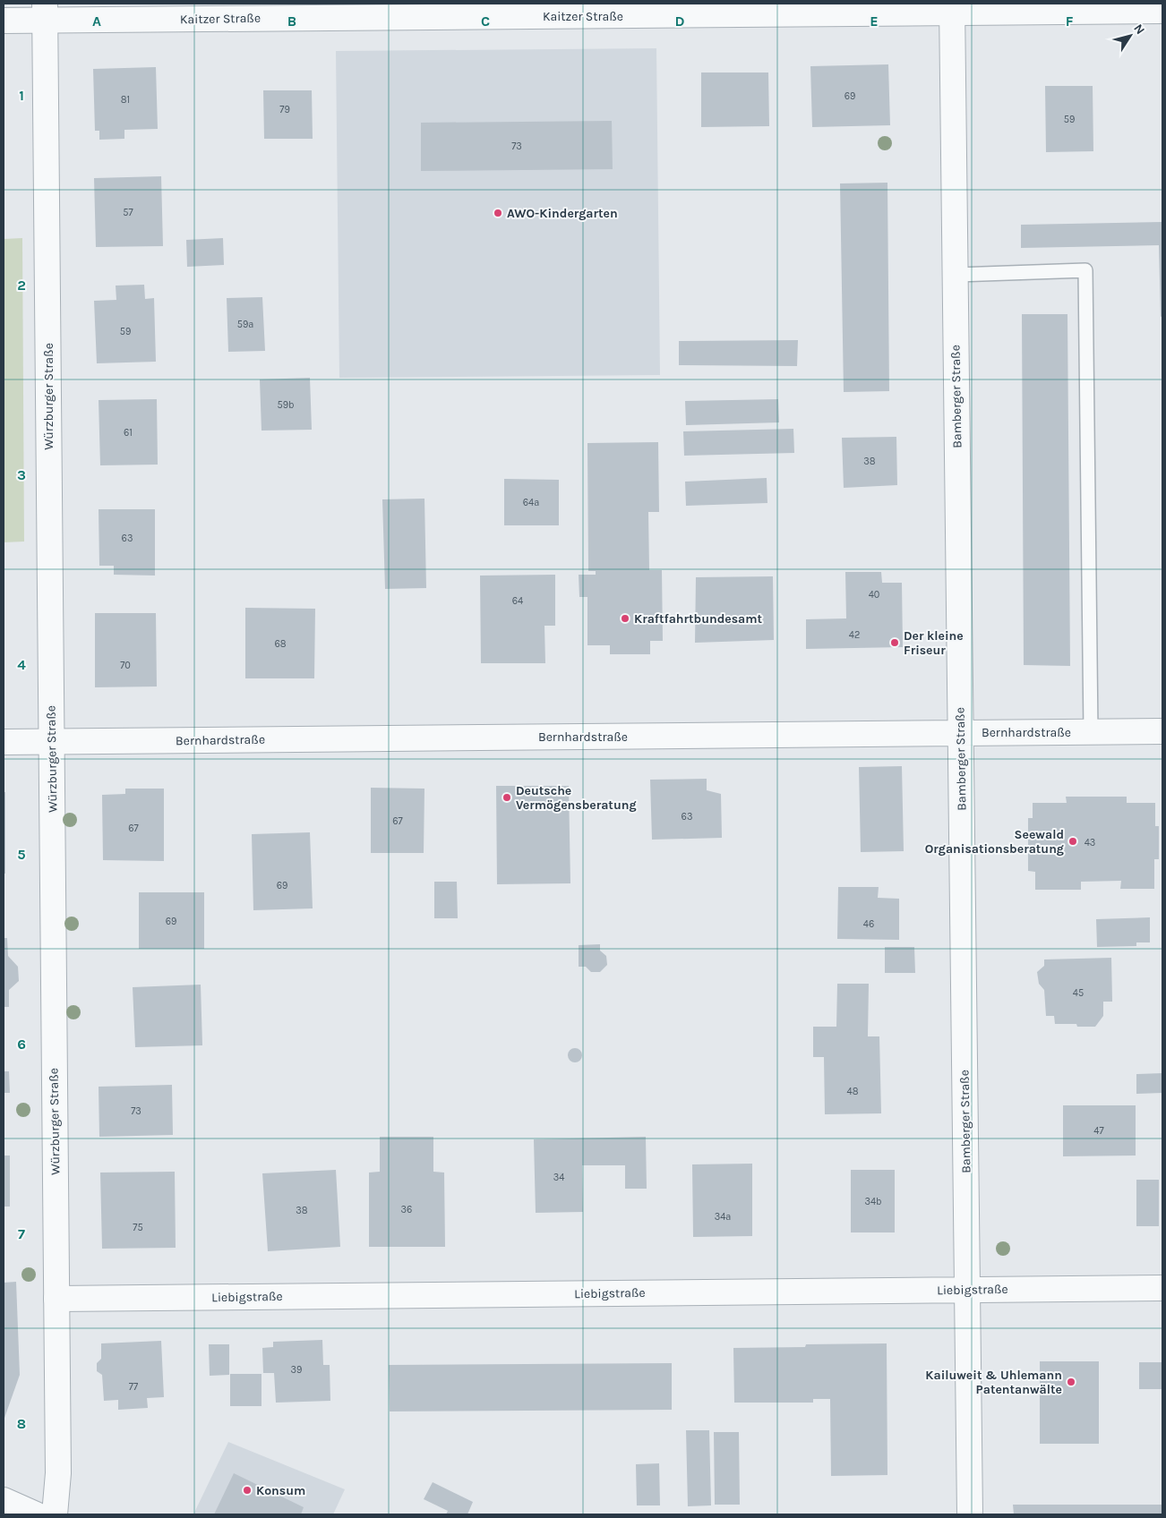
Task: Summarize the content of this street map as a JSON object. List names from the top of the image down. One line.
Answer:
{"streets":{"street":["Kaitzer Straße","Würzburger Straße","Bamberger Straße","Bernhardstraße","Liebigstraße"]},"crossings":[["Kaitzer Straße","Würzburger Straße"],["Kaitzer Straße","Bamberger Straße"],["Würzburger Straße","Bernhardstraße"],["Würzburger Straße","Liebigstraße"],["Bamberger Straße","Bernhardstraße"],["Bamberger Straße","Liebigstraße"]],"places":["AWO-Kindergarten","Kraftfahrtbundesamt","Der kleine Friseur","Deutsche Vermögensberatung","Seewald Organisationsberatung","Kailuweit & Uhlemann Patentanwälte","Konsum"],"house_numbers":["69","81","79","59","73","57","59a","59","59b","61","38","64a","63","40","64","42","68","70","63","67","67","43","69","69","46","45","48","73","47","34","34b","36","38","34a","75","39","77"],"north":"top right","grid":{"columns":["A","B","C","D","E","F"],"rows":["1","2","3","4","5","6","7","8"]}}
